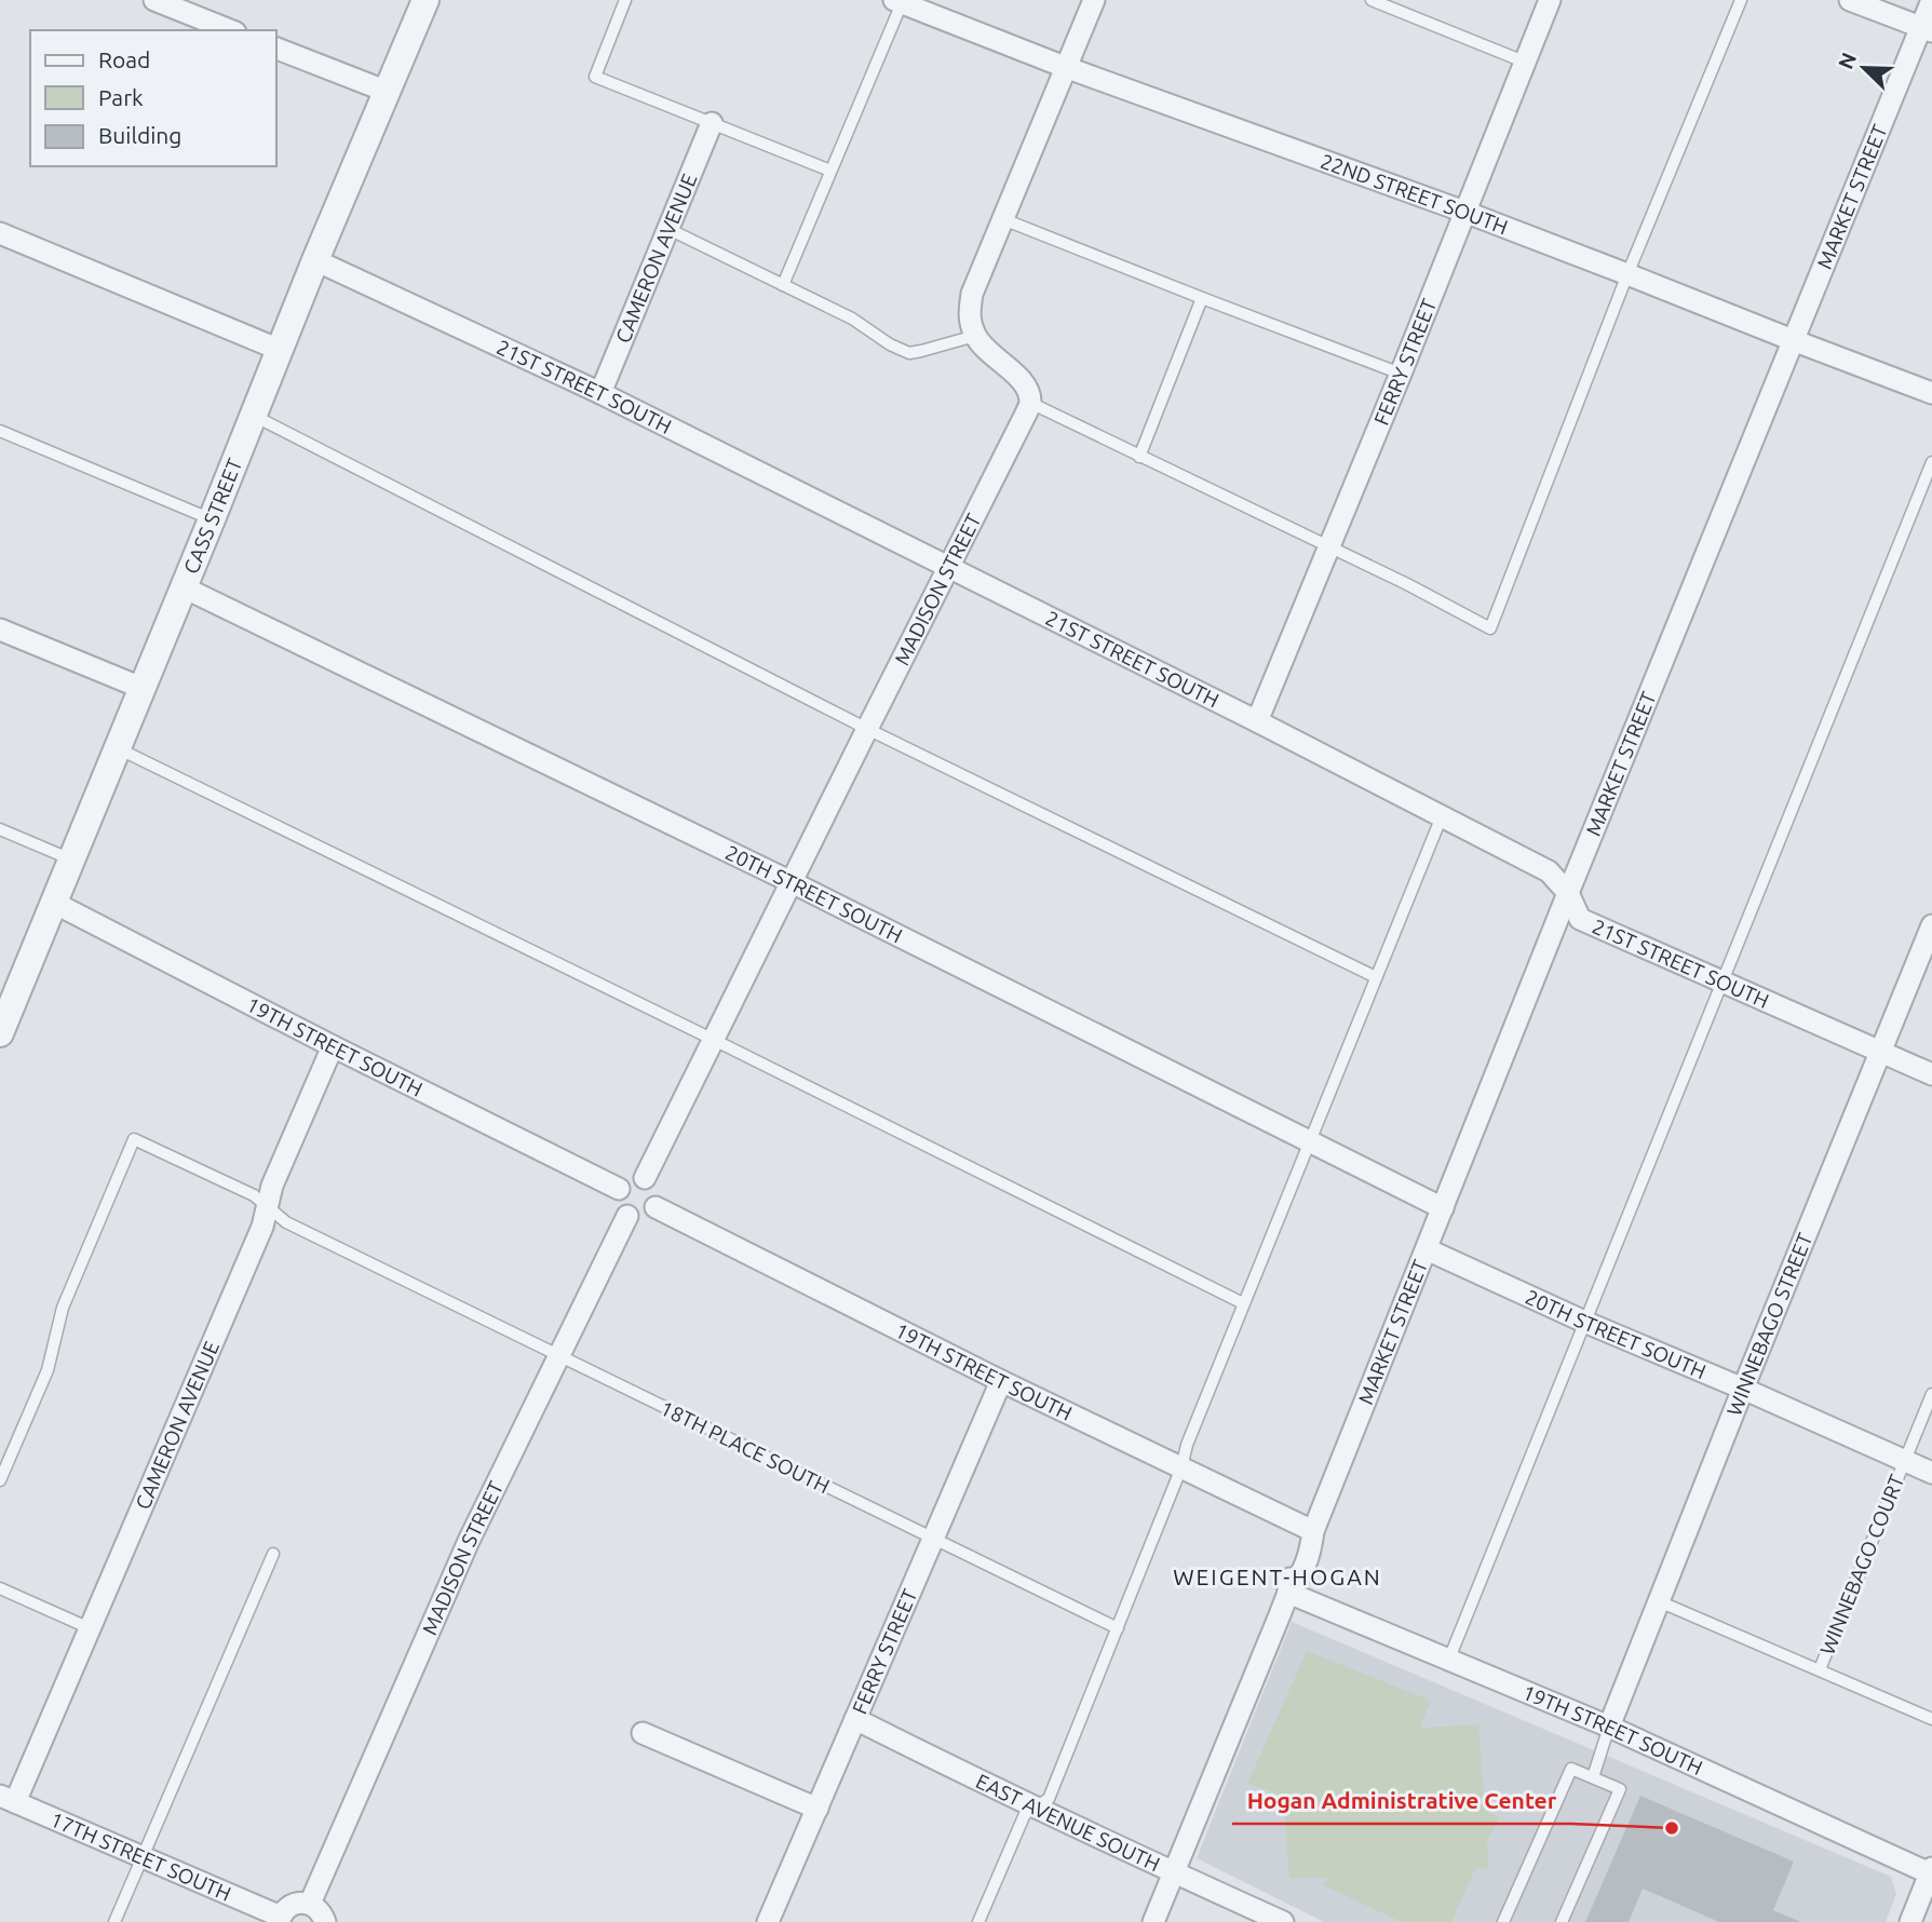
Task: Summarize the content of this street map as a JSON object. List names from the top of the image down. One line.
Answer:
{"streets":{"street":["22ND STREET SOUTH","MARKET STREET","CAMERON AVENUE","FERRY STREET","21ST STREET SOUTH","CASS STREET","MADISON STREET","20TH STREET SOUTH","19TH STREET SOUTH","WINNEBAGO STREET","EAST AVENUE SOUTH","17TH STREET SOUTH"],"lane":["18TH PLACE SOUTH","WINNEBAGO COURT"]},"crossings":[["22ND STREET SOUTH","MARKET STREET"],["22ND STREET SOUTH","FERRY STREET"],["MARKET STREET","21ST STREET SOUTH"],["MARKET STREET","20TH STREET SOUTH"],["MARKET STREET","19TH STREET SOUTH"],["MARKET STREET","EAST AVENUE SOUTH"],["CAMERON AVENUE","21ST STREET SOUTH"],["CAMERON AVENUE","19TH STREET SOUTH"],["CAMERON AVENUE","18TH PLACE SOUTH"],["CAMERON AVENUE","17TH STREET SOUTH"],["FERRY STREET","21ST STREET SOUTH"],["FERRY STREET","19TH STREET SOUTH"],["FERRY STREET","18TH PLACE SOUTH"],["FERRY STREET","EAST AVENUE SOUTH"],["21ST STREET SOUTH","CASS STREET"],["21ST STREET SOUTH","MADISON STREET"],["21ST STREET SOUTH","WINNEBAGO STREET"],["CASS STREET","20TH STREET SOUTH"],["CASS STREET","19TH STREET SOUTH"],["MADISON STREET","20TH STREET SOUTH"],["MADISON STREET","19TH STREET SOUTH"],["MADISON STREET","18TH PLACE SOUTH"],["20TH STREET SOUTH","WINNEBAGO STREET"],["20TH STREET SOUTH","WINNEBAGO COURT"],["19TH STREET SOUTH","WINNEBAGO STREET"]],"districts":["WEIGENT-HOGAN"],"places":["Hogan Administrative Center"],"legend":["Road","Park","Building"],"north":"top left"}
